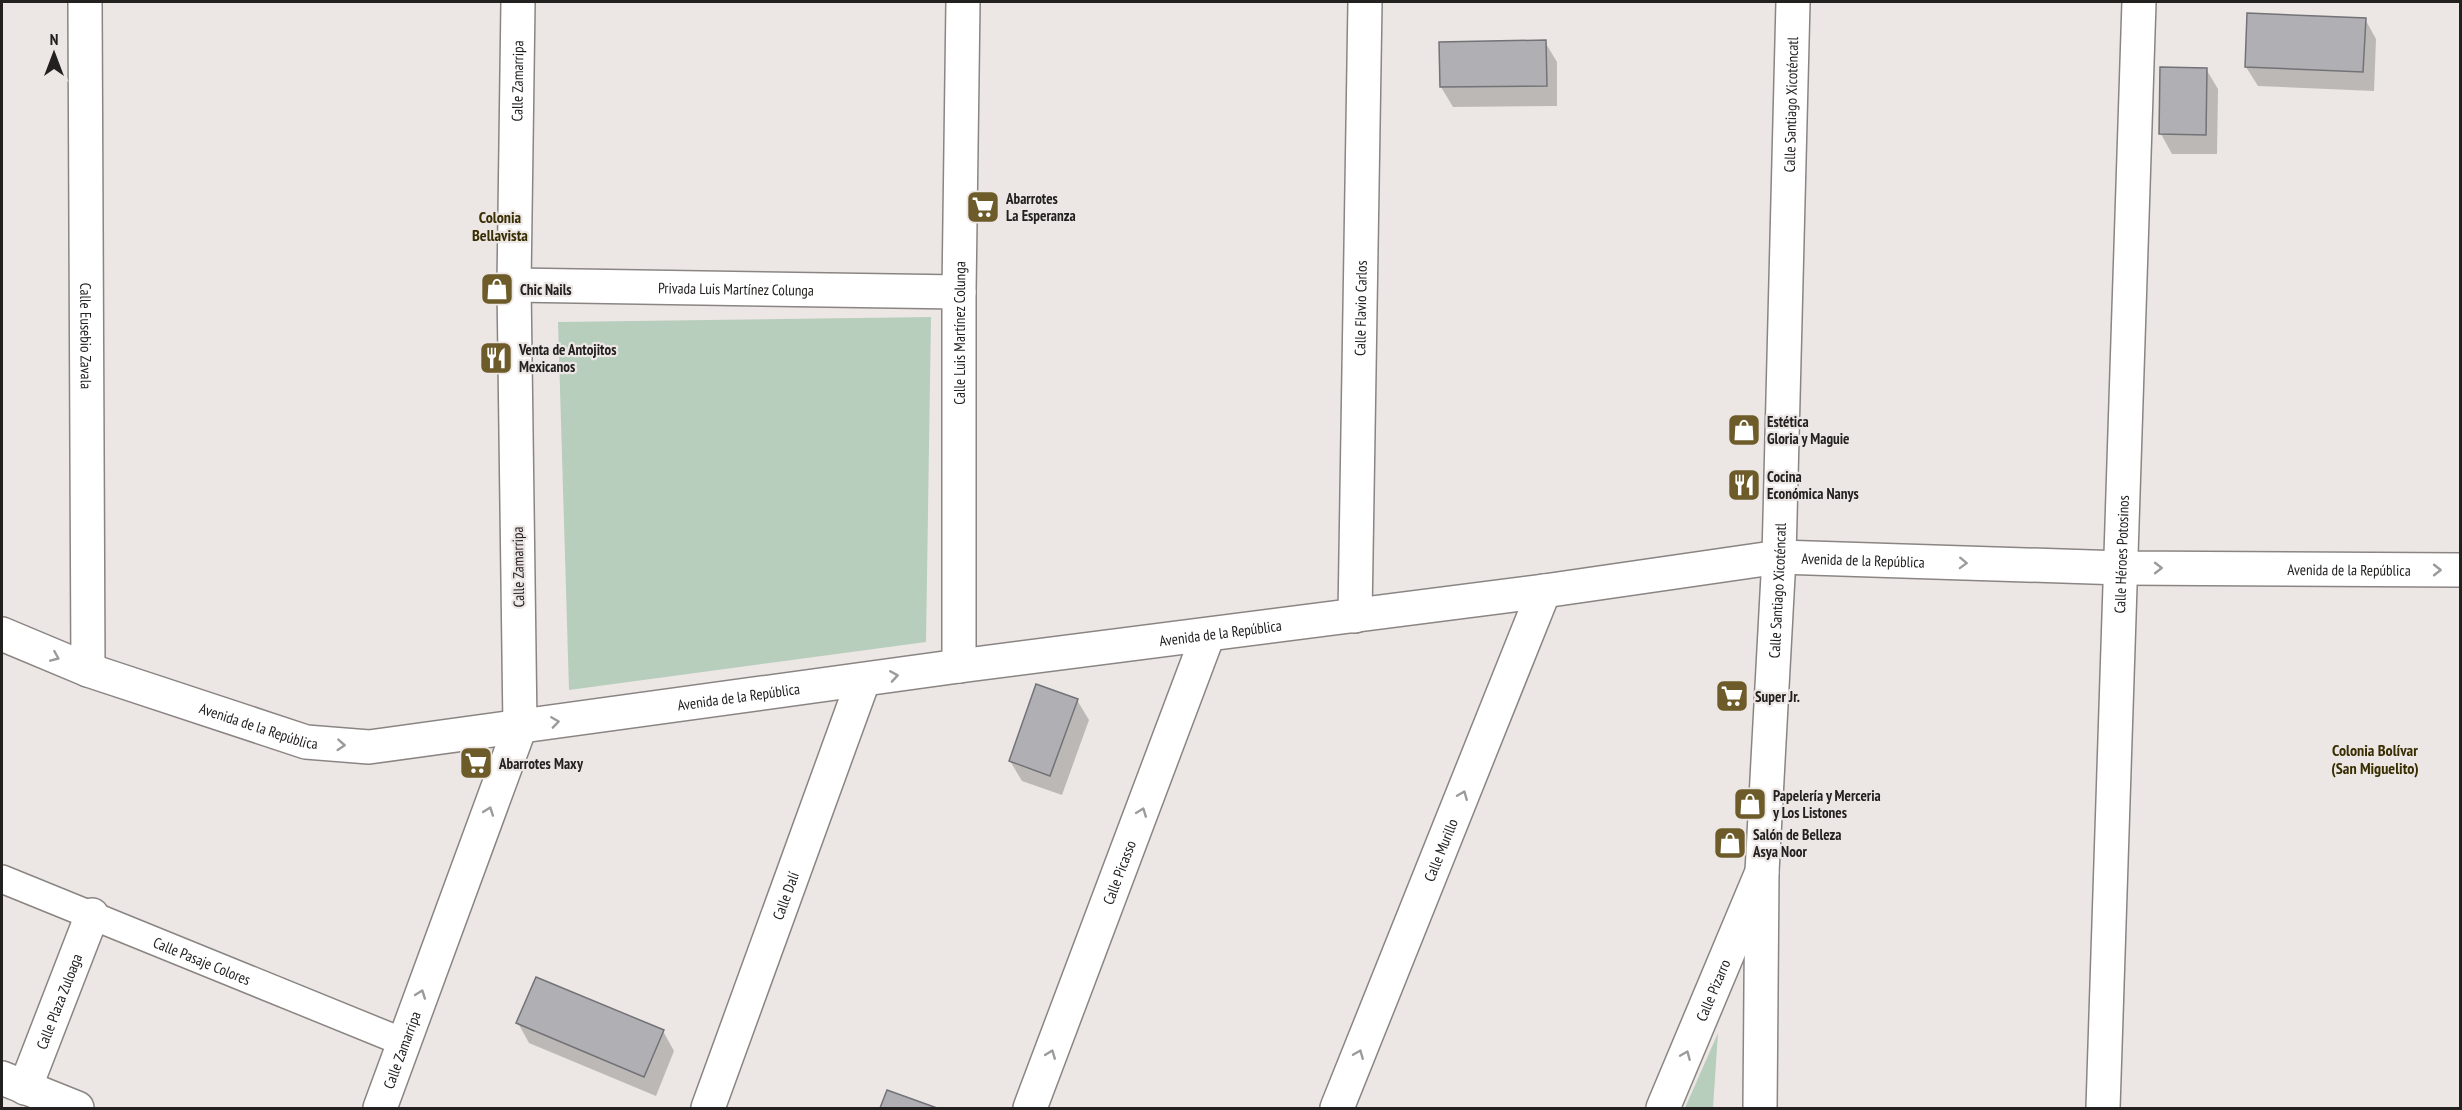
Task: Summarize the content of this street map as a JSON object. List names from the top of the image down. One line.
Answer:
{"streets":{"street":["Calle Zamarripa","Calle Santiago Xicoténcatl","Privada Luis Martínez Colunga","Calle Flavio Carlos","Calle Luis Martínez Colunga","Calle Eusebio Zavala","Calle Héroes Potosinos","Avenida de la República","Calle Murillo","Calle Picasso","Calle Dalí","Calle Pasaje Colores","Calle Pizarro","Calle Plaza Zuloaga"]},"crossings":[["Calle Zamarripa","Privada Luis Martínez Colunga"],["Calle Zamarripa","Avenida de la República"],["Calle Zamarripa","Calle Pasaje Colores"],["Calle Santiago Xicoténcatl","Avenida de la República"],["Calle Santiago Xicoténcatl","Calle Pizarro"],["Privada Luis Martínez Colunga","Calle Luis Martínez Colunga"],["Calle Flavio Carlos","Avenida de la República"],["Calle Luis Martínez Colunga","Avenida de la República"],["Calle Eusebio Zavala","Avenida de la República"],["Calle Héroes Potosinos","Avenida de la República"],["Avenida de la República","Calle Murillo"],["Avenida de la República","Calle Picasso"],["Avenida de la República","Calle Dalí"],["Calle Pasaje Colores","Calle Plaza Zuloaga"]],"one_way":["Avenida de la República","Calle Murillo","Calle Picasso","Calle Pizarro"],"districts":["Colonia Bellavista","Colonia Bolívar (San Miguelito)"],"places":{"supermarket":["Abarrotes La Esperanza","Super Jr.","Abarrotes Maxy"],"shop":["Chic Nails","Estética Gloria y Maguie","Papelería y Merceria y Los Listones","Salón de Belleza Asya Noor"],"restaurant":["Venta de Antojitos Mexicanos","Cocina Económica Nanys"]},"north":"top"}
